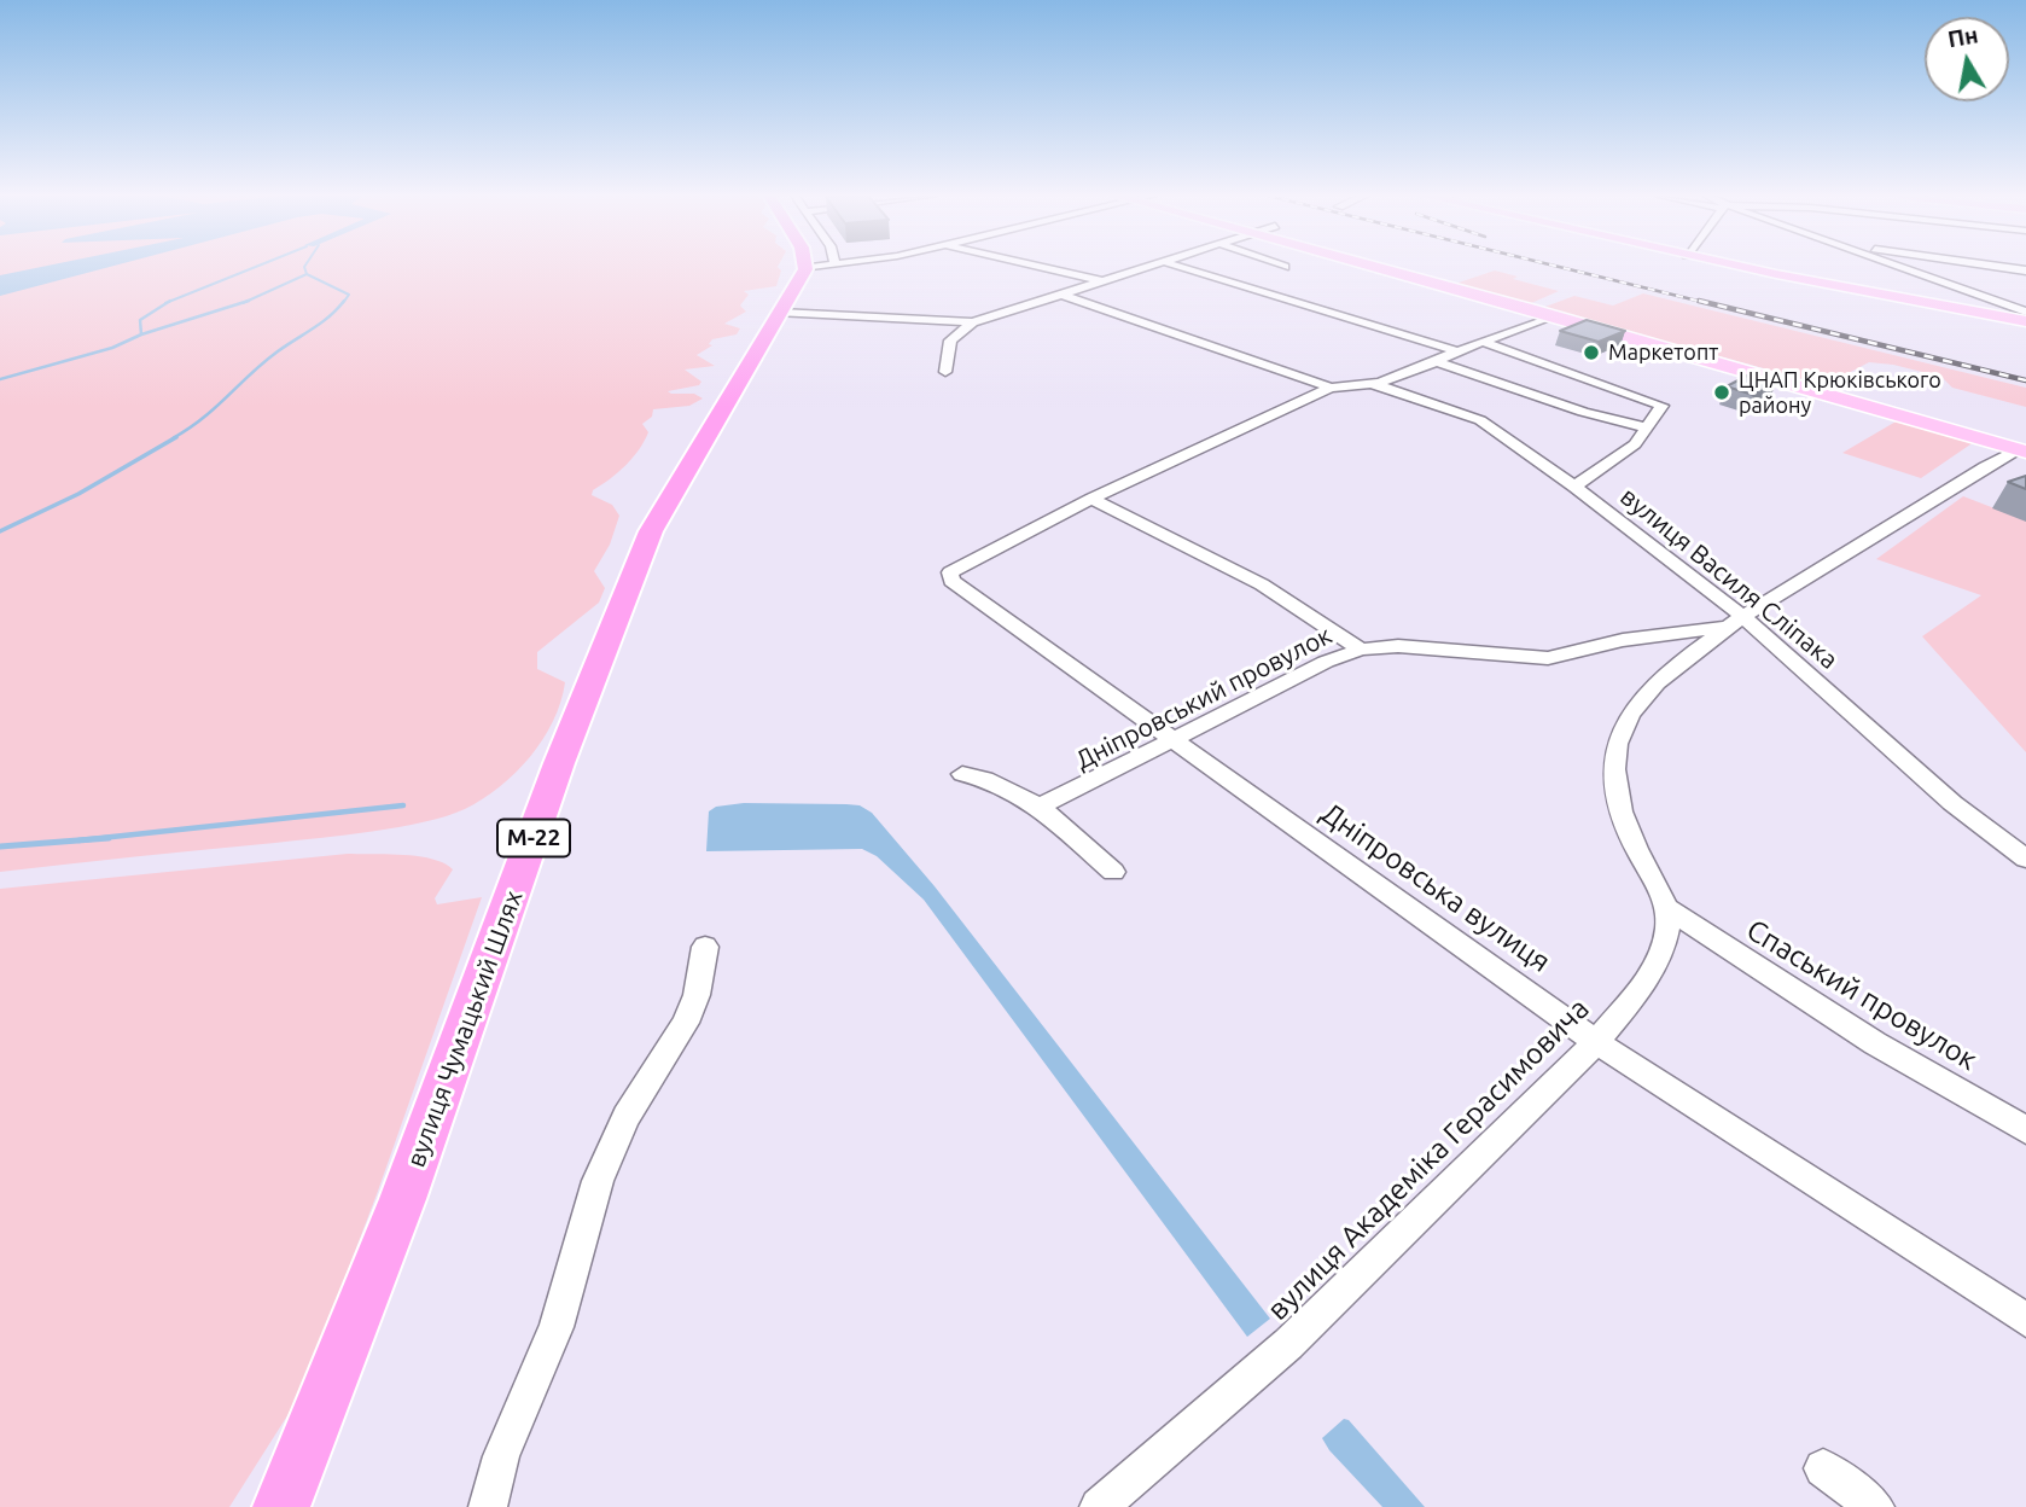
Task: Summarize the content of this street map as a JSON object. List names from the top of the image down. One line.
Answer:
{"streets":{"highway":["М-22","вулиця Чумацький Шлях"],"street":["вулиця Василя Сліпака","Дніпровський провулок","Дніпровська вулиця","Спаський провулок","вулиця Академіка Герасимовича"]},"crossings":[["вулиця Василя Сліпака","Дніпровський провулок"],["Дніпровський провулок","Дніпровська вулиця"],["Дніпровська вулиця","вулиця Академіка Герасимовича"],["Спаський провулок","вулиця Академіка Герасимовича"]],"places":["Маркетопт","ЦНАП Крюківського району"],"north":"top"}
